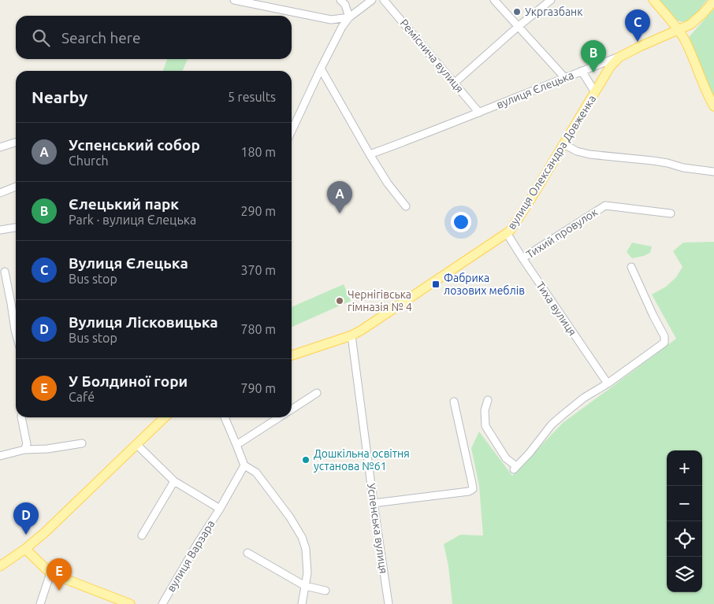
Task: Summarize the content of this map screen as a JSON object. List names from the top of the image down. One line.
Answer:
{"streets":{"main road":["вулиця Єлецька","вулиця Олександра Довженка"],"street":["Реміснича вулиця","Тихий провулок","Тиха вулиця","Успенська вулиця","вулиця Варзара"]},"crossings":[["Реміснича вулиця","вулиця Єлецька"],["вулиця Єлецька","вулиця Олександра Довженка"],["вулиця Олександра Довженка","Тиха вулиця"],["вулиця Олександра Довженка","Успенська вулиця"],["Тихий провулок","Тиха вулиця"]],"places":{"other":["Укргазбанк","Чернігівська гімназія № 4","Дошкільна освітня установа №61"],"transit":["Фабрика лозових меблів"]},"page":{"pins":["C","B","A","D","E"],"search":"Search here","heading":["Nearby","5 results"],"list":[{"mark":"A","name":"Успенський собор","note":"Church","value":"180 m"},{"mark":"B","name":"Єлецький парк","note":"Park · вулиця Єлецька","value":"290 m"},{"mark":"C","name":"Вулиця Єлецька","note":"Bus stop","value":"370 m"},{"mark":"D","name":"Вулиця Лісковицька","note":"Bus stop","value":"780 m"},{"mark":"E","name":"У Болдиної гори","note":"Café","value":"790 m"}],"map_buttons":["+","−"]}}
